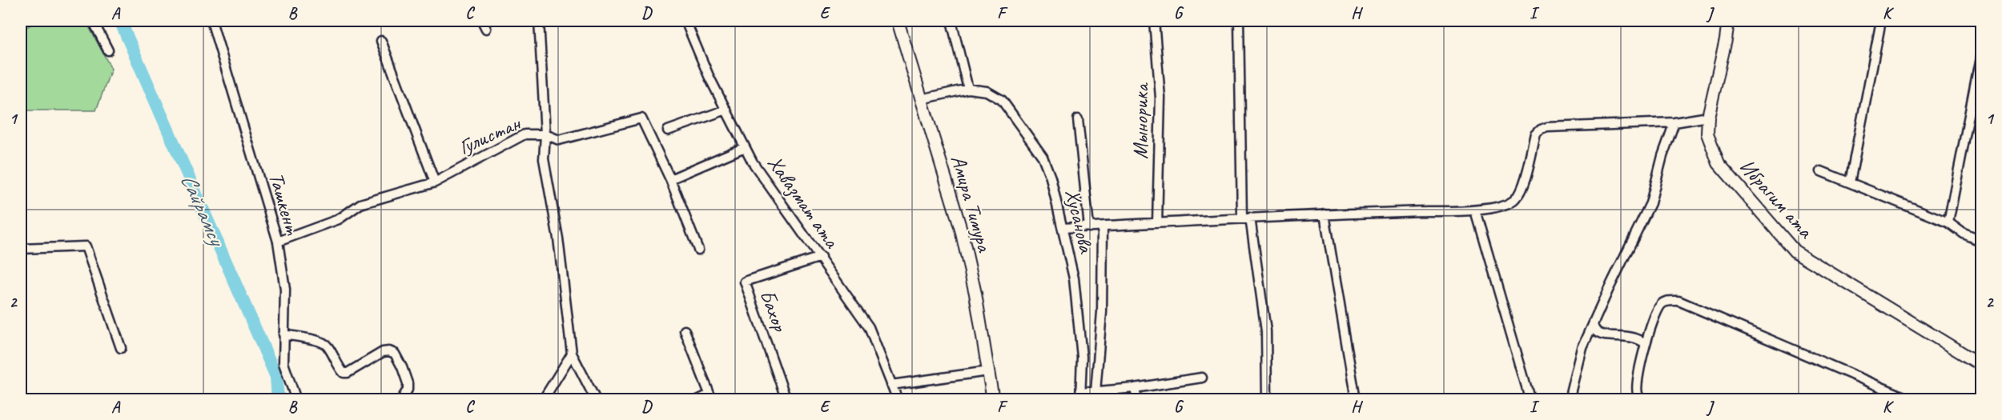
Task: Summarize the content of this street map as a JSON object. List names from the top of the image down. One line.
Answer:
{"streets":{"street":["Мынорика","Гулистан","Ибрагим ата","Хавазмат ата","Ташкент","Амира Тимура","Хусанова","Бахор"]},"crossings":[["Гулистан","Ташкент"],["Хавазмат ата","Бахор"],["Амира Тимура","Хусанова"]],"water":["Сайрамсу"],"grid":{"columns":["A","B","C","D","E","F","G","H","I","J","K"],"rows":["1","2"]}}
